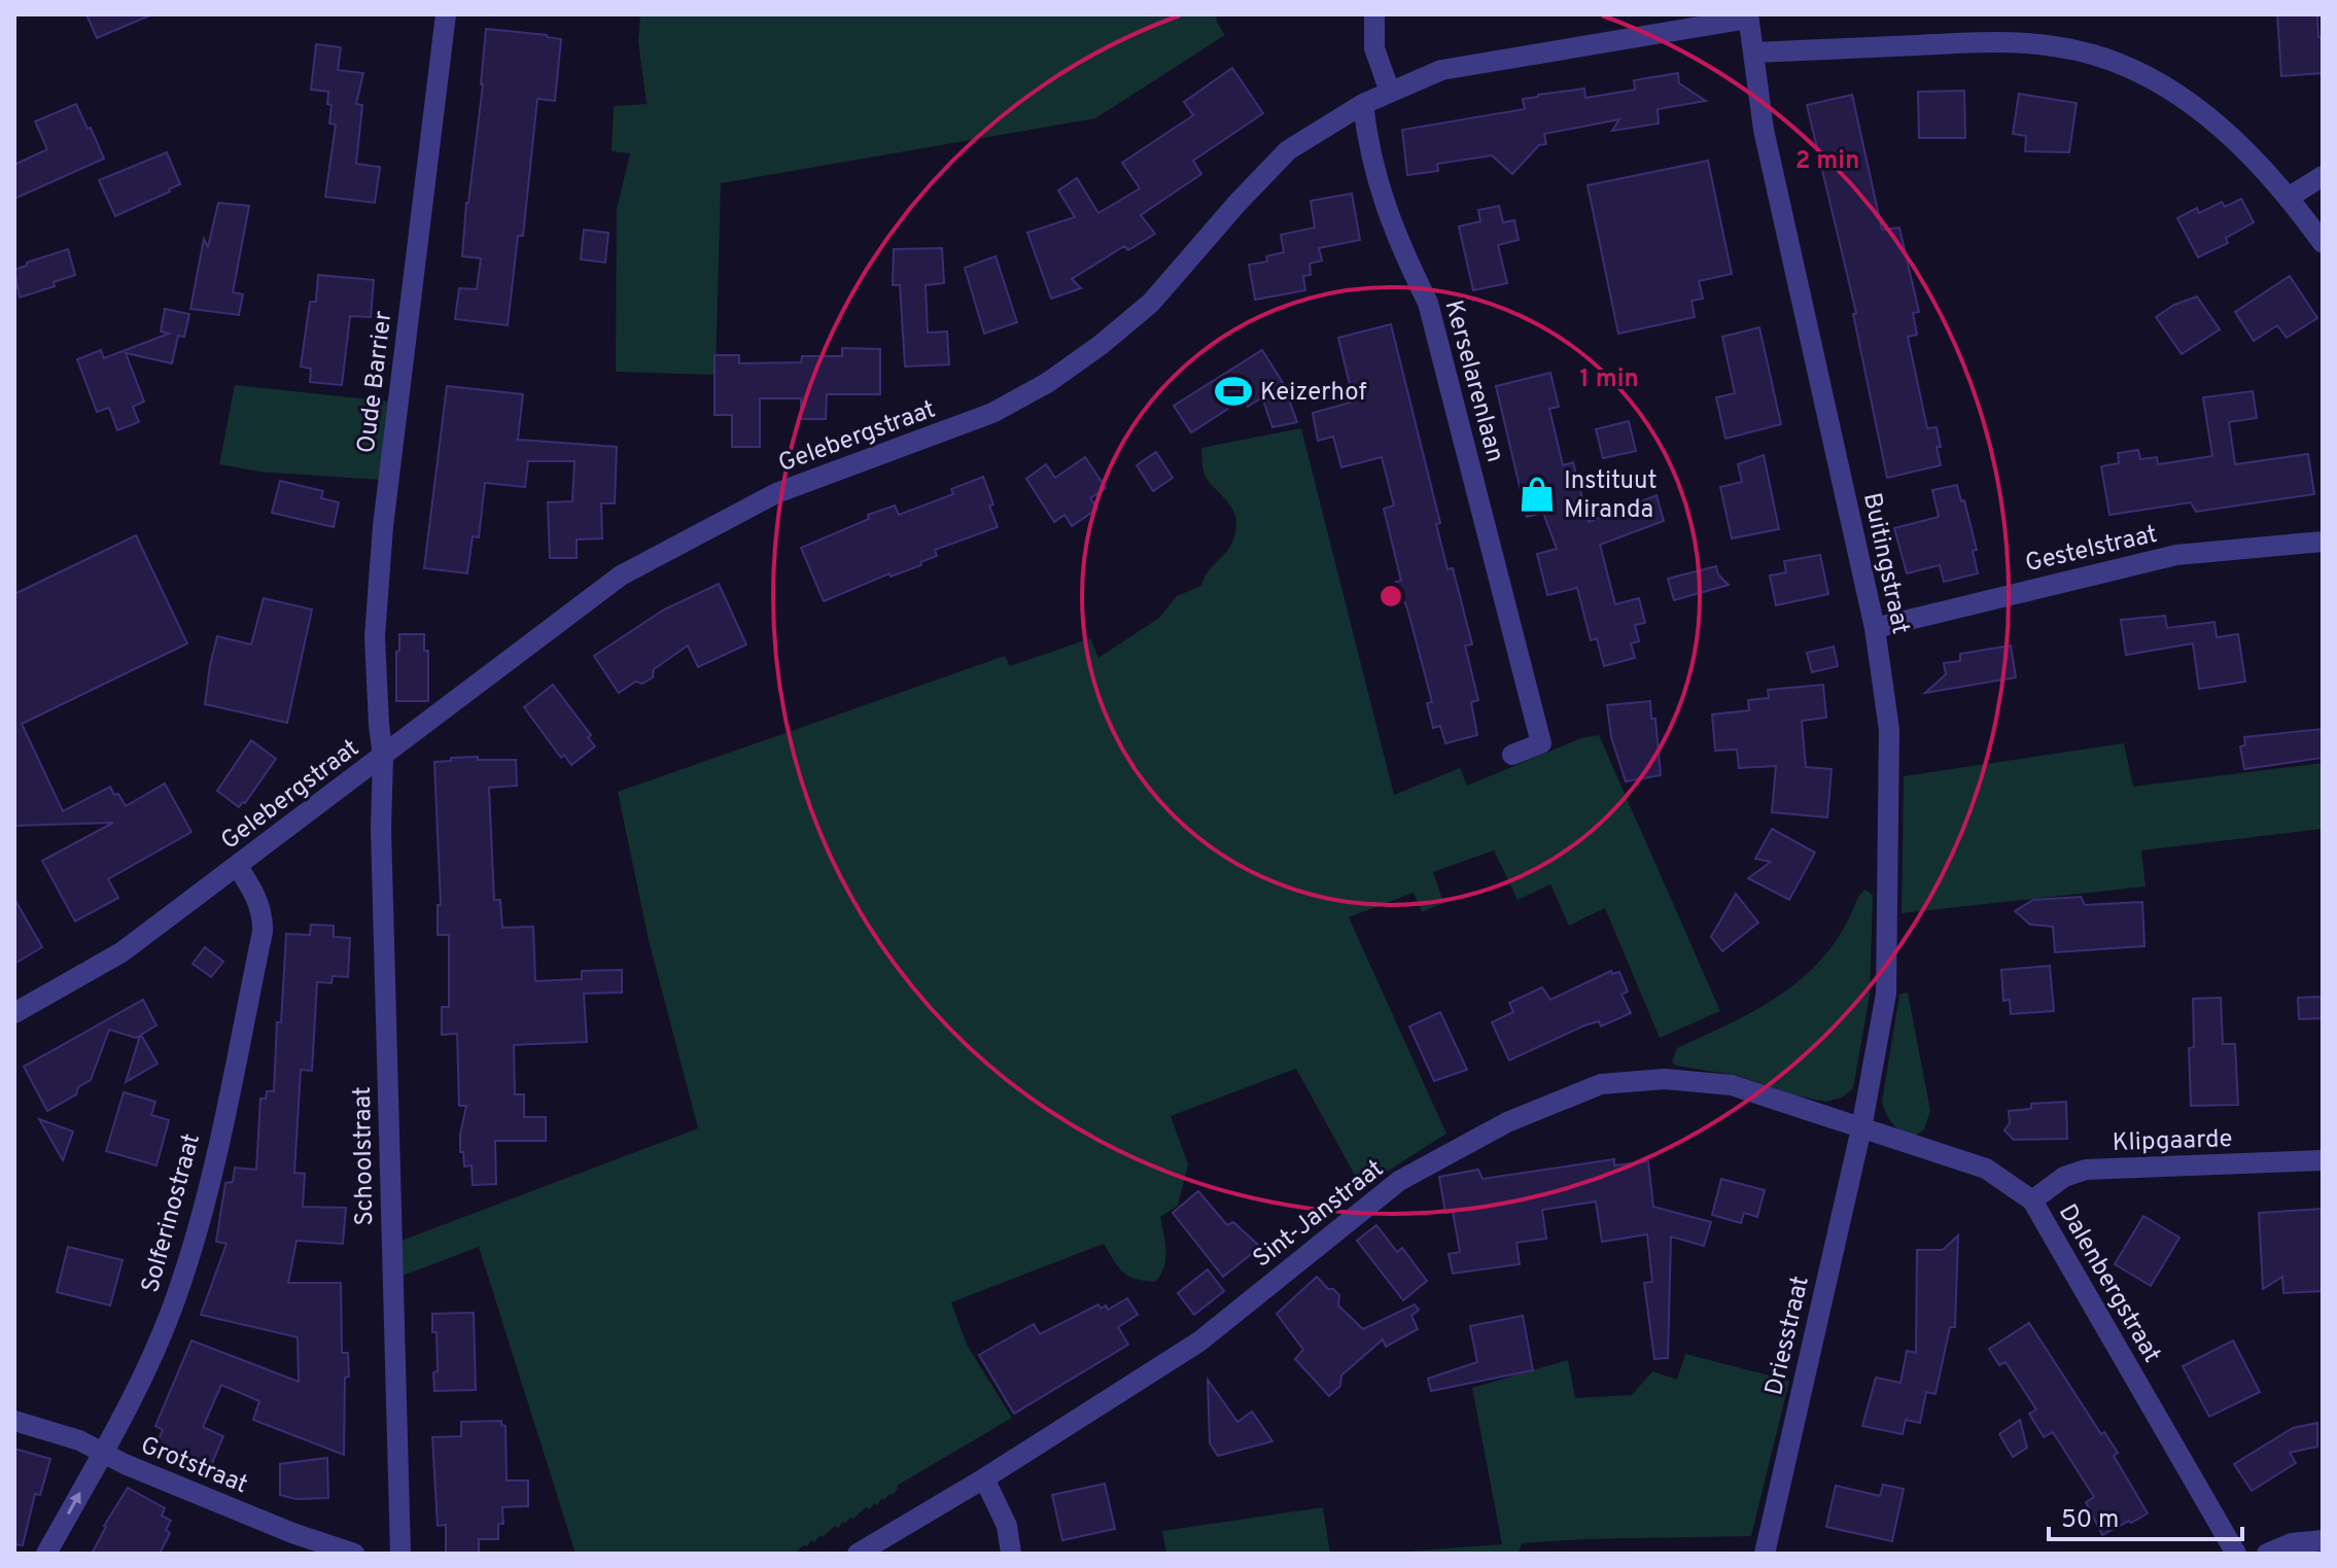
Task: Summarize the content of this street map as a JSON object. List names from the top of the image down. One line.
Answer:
{"streets":{"street":["Kerselarenlaan","Oude Barrier","Gelebergstraat","Gestelstraat","Buitingstraat","Klipgaarde","Schoolstraat","Solferinostraat","Sint-Janstraat","Dalenbergstraat","Driesstraat","Grotstraat"]},"crossings":[["Kerselarenlaan","Gelebergstraat"],["Oude Barrier","Gelebergstraat"],["Oude Barrier","Schoolstraat"],["Gelebergstraat","Buitingstraat"],["Gelebergstraat","Schoolstraat"],["Gelebergstraat","Solferinostraat"],["Gestelstraat","Buitingstraat"],["Buitingstraat","Sint-Janstraat"],["Buitingstraat","Dalenbergstraat"],["Buitingstraat","Driesstraat"],["Klipgaarde","Dalenbergstraat"],["Solferinostraat","Grotstraat"],["Sint-Janstraat","Dalenbergstraat"],["Sint-Janstraat","Driesstraat"],["Dalenbergstraat","Driesstraat"]],"places":{"sports":["Keizerhof"],"shop":["Instituut Miranda"]},"scale_bar":"50 m","rings":["2 min","1 min"]}
